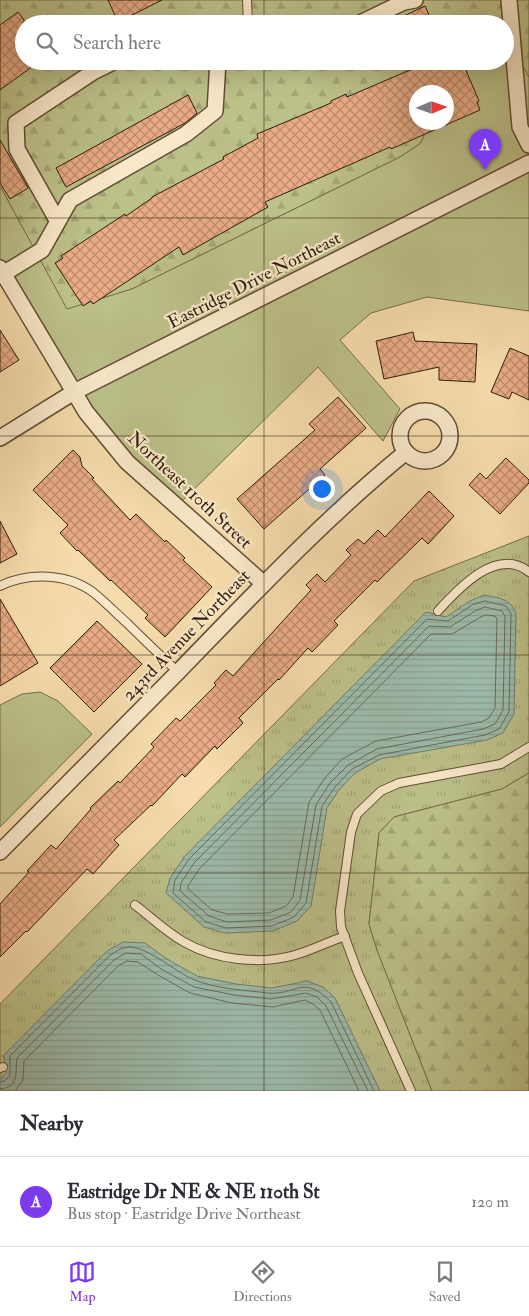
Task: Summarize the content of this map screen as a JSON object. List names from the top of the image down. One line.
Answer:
{"streets":{"street":["Eastridge Drive Northeast","Northeast 110th Street","243rd Avenue Northeast"]},"crossings":[["Eastridge Drive Northeast","Northeast 110th Street"],["Northeast 110th Street","243rd Avenue Northeast"]],"north":"right","page":{"search":"Search here","pins":"A","heading":"Nearby","list":[{"mark":"A","name":"Eastridge Dr NE & NE 110th St","note":"Bus stop · Eastridge Drive Northeast","value":"120 m"}],"nav":["Map","Directions","Saved"]}}
